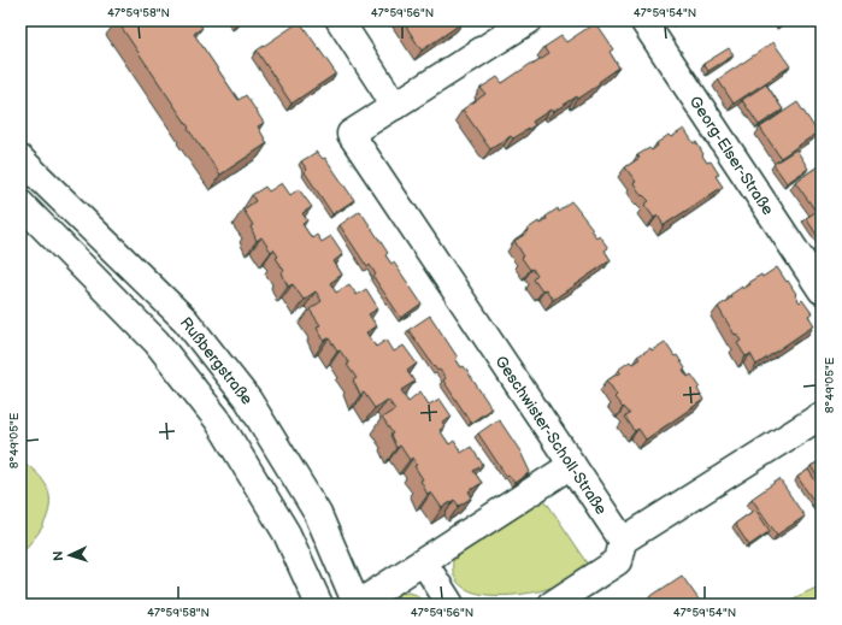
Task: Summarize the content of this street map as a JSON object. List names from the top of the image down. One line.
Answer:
{"streets":{"street":["Georg-Elser-Straße","Rußbergstraße","Geschwister-Scholl-Straße"]},"north":"left","coordinates":["47°59'58\"N","47°59'56\"N","47°59'54\"N","8°49'05\"E"]}
